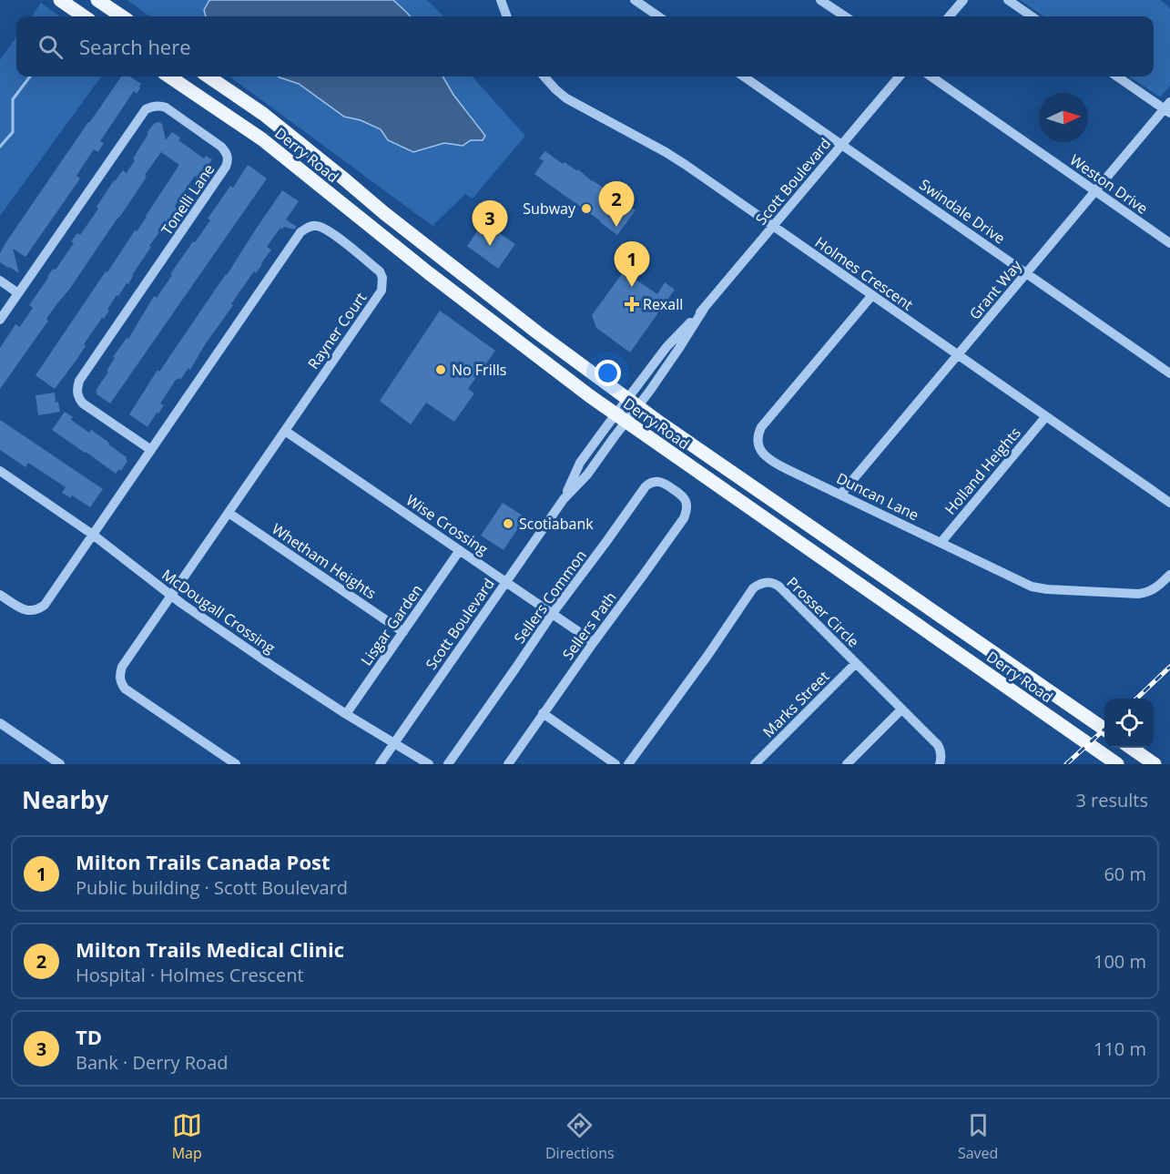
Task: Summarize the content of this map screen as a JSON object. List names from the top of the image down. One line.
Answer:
{"streets":{"main road":["Derry Road"],"street":["Scott Boulevard","Weston Drive","Tonelli Lane","Swindale Drive","Holmes Crescent","Grant Way","Rayner Court","Holland Heights","Duncan Lane","Wise Crossing","Whetham Heights","Sellers Common","McDougall Crossing","Prosser Circle","Lisgar Garden","Sellers Path","Marks Street"]},"crossings":[["Derry Road","Scott Boulevard"],["Scott Boulevard","Swindale Drive"],["Scott Boulevard","Holmes Crescent"],["Scott Boulevard","Wise Crossing"],["Scott Boulevard","McDougall Crossing"],["Weston Drive","Grant Way"],["Tonelli Lane","Rayner Court"],["Swindale Drive","Grant Way"],["Holmes Crescent","Grant Way"],["Holmes Crescent","Holland Heights"],["Holmes Crescent","Duncan Lane"],["Grant Way","Duncan Lane"],["Rayner Court","Wise Crossing"],["Rayner Court","Whetham Heights"],["Rayner Court","McDougall Crossing"],["Holland Heights","Duncan Lane"],["Wise Crossing","Sellers Common"],["Wise Crossing","Lisgar Garden"],["Wise Crossing","Sellers Path"],["Whetham Heights","Lisgar Garden"],["Sellers Common","Sellers Path"],["McDougall Crossing","Lisgar Garden"],["Prosser Circle","Marks Street"]],"places":{"other":["Subway","No Frills","Scotiabank"],"health":["Rexall"]},"north":"right","page":{"search":"Search here","pins":["2","3","1"],"heading":["Nearby","3 results"],"list":[{"mark":"1","name":"Milton Trails Canada Post","note":"Public building · Scott Boulevard","value":"60 m"},{"mark":"2","name":"Milton Trails Medical Clinic","note":"Hospital · Holmes Crescent","value":"100 m"},{"mark":"3","name":"TD","note":"Bank · Derry Road","value":"110 m"}],"nav":["Map","Directions","Saved"]}}
